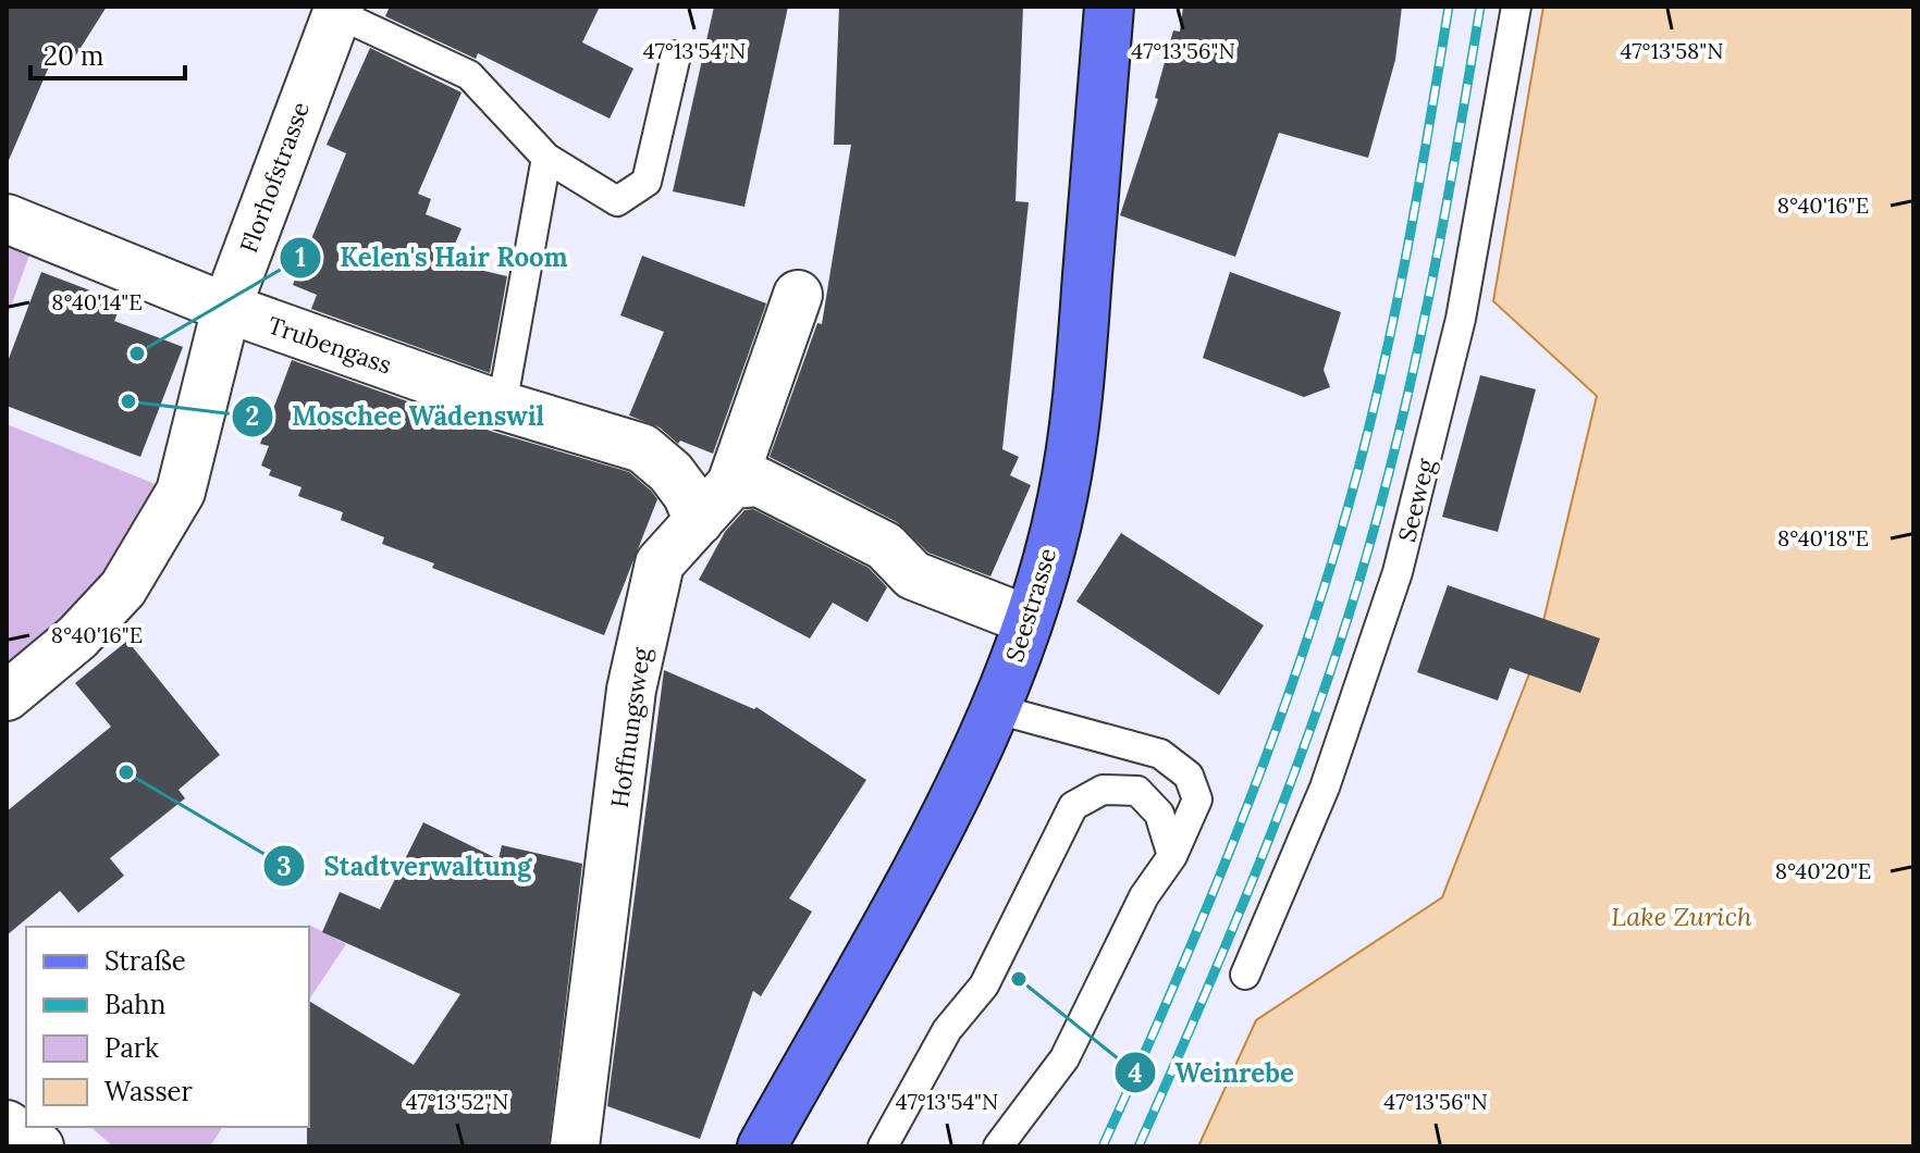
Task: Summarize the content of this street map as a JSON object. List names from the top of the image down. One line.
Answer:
{"streets":{"main road":["Seestrasse"],"street":["Florhofstrasse","Trubengass","Hoffnungsweg"],"lane":["Seeweg"]},"crossings":[["Florhofstrasse","Trubengass"],["Trubengass","Hoffnungsweg"]],"water":["Lake Zurich"],"places":["Kelen's Hair Room","Moschee Wädenswil","Stadtverwaltung","Weinrebe"],"legend":["Straße","Bahn","Park","Wasser"],"scale_bar":"20 m","coordinates":["47°13'54\"N","47°13'56\"N","47°13'58\"N","8°40'16\"E","8°40'14\"E","8°40'18\"E","8°40'20\"E","47°13'52\"N"]}
